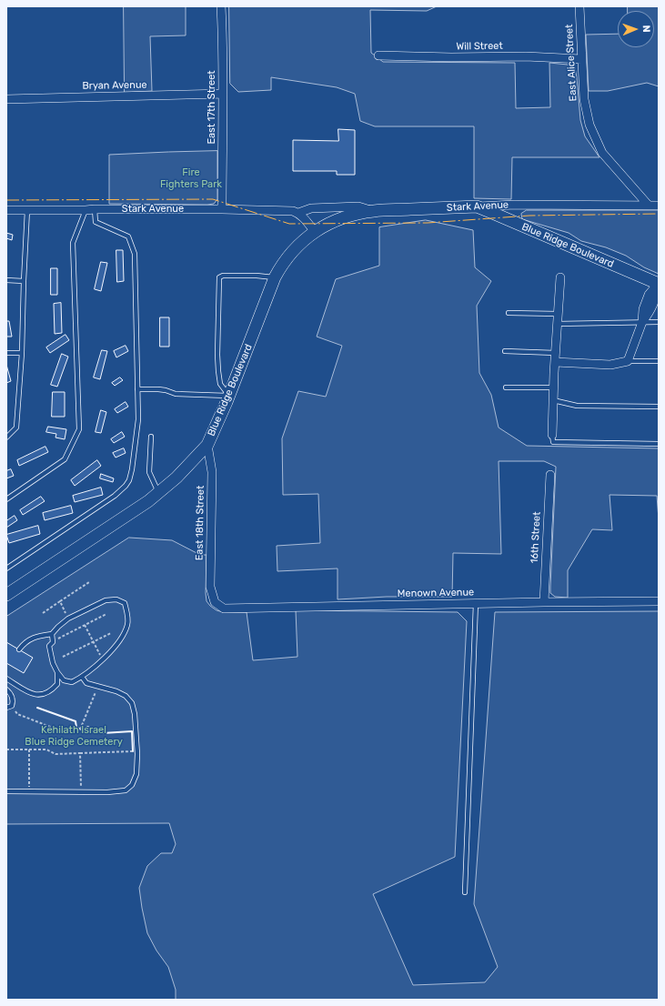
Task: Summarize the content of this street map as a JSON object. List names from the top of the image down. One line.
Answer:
{"streets":{"main road":["Stark Avenue","Blue Ridge Boulevard"],"street":["Will Street","East Alice Street","Bryan Avenue","East 17th Street","East 18th Street","16th Street","Menown Avenue"]},"crossings":[["Will Street","East Alice Street"],["East Alice Street","Stark Avenue"],["Bryan Avenue","East 17th Street"],["East 17th Street","Stark Avenue"],["Stark Avenue","Blue Ridge Boulevard"],["Blue Ridge Boulevard","East 18th Street"],["East 18th Street","Menown Avenue"],["16th Street","Menown Avenue"]],"parks":["Fire Fighters Park","Kehilath Israel Blue Ridge Cemetery"],"north":"right"}
